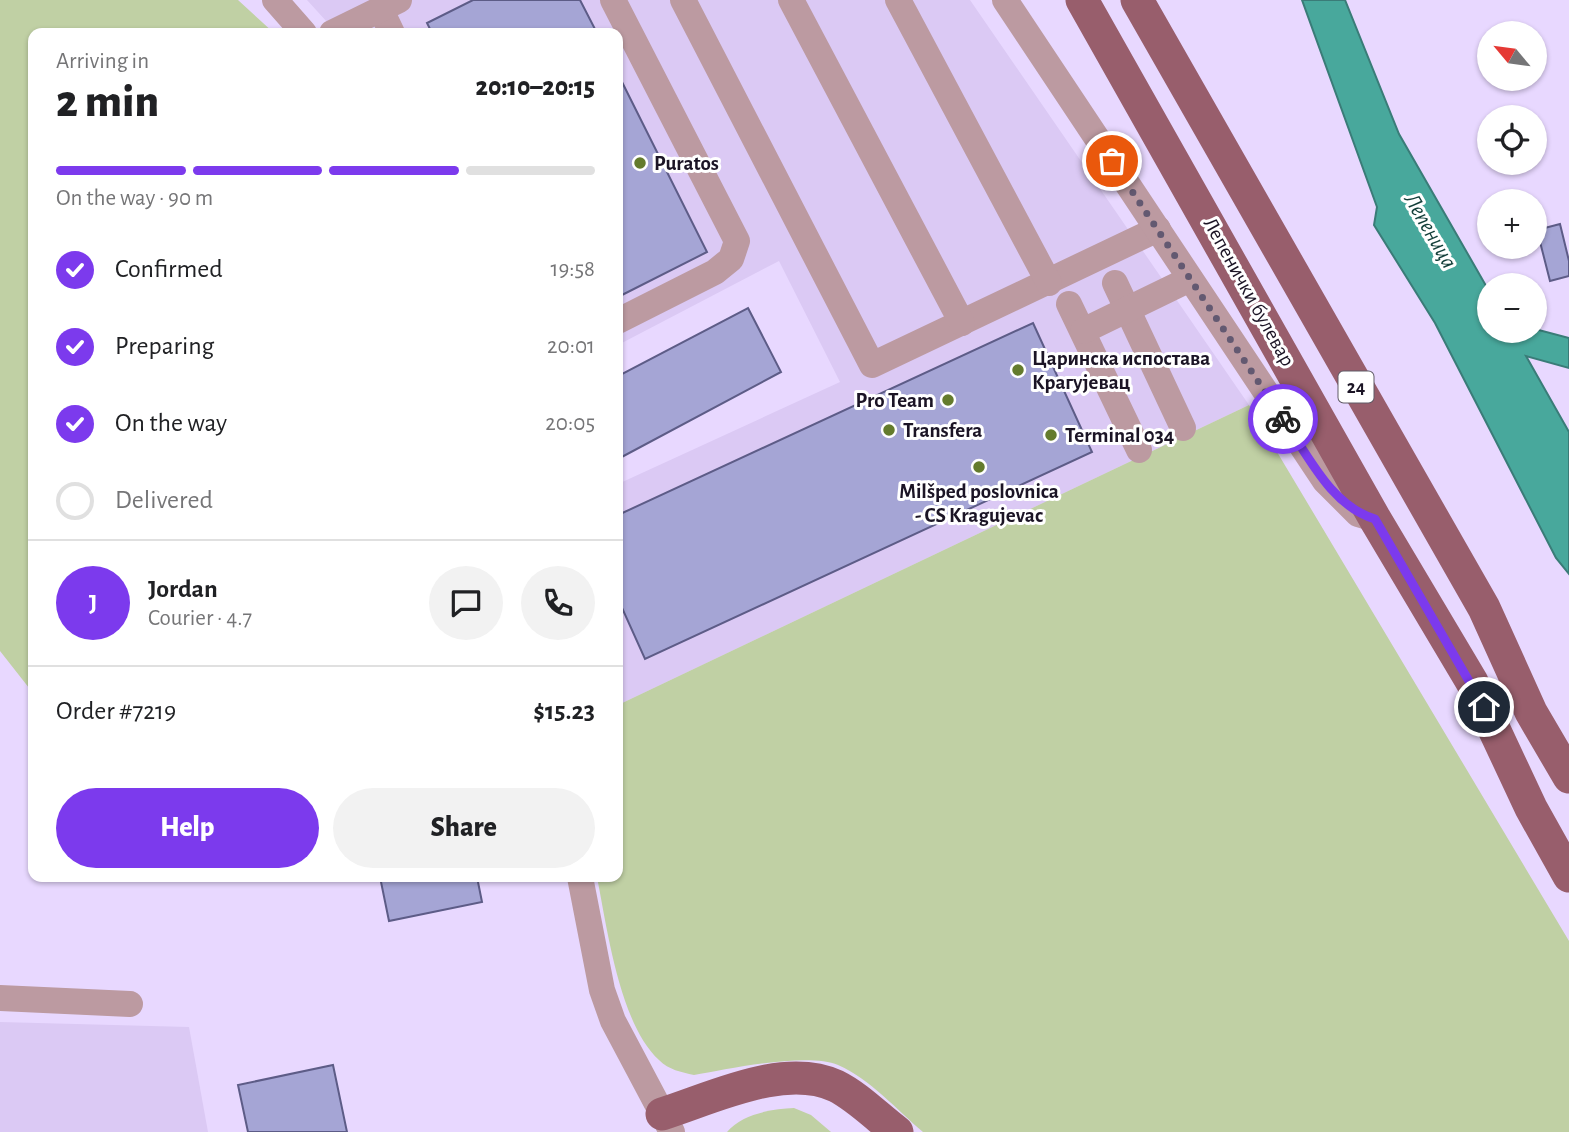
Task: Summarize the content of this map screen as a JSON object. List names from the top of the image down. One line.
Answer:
{"streets":{"main road":["Лепенички булевар","24"]},"water":["Лепеница"],"places":["Puratos","Царинска испостава Крагујевац","Pro Team","Transfera","Terminal 034","Milšped poslovnica - CS Kragujevac"],"north":"top left","page":{"map_buttons":["+","−"],"heading":["2 min","Arriving in","20:10–20:15"],"panel":["Jordan","Courier · 4.7","Order #7219","$15.23"],"bar":"On the way · 90 m","list":[["Confirmed","19:58"],["Preparing","20:01"],["On the way","20:05"],"Delivered"],"round":"J","buttons":["Help","Share"]}}
